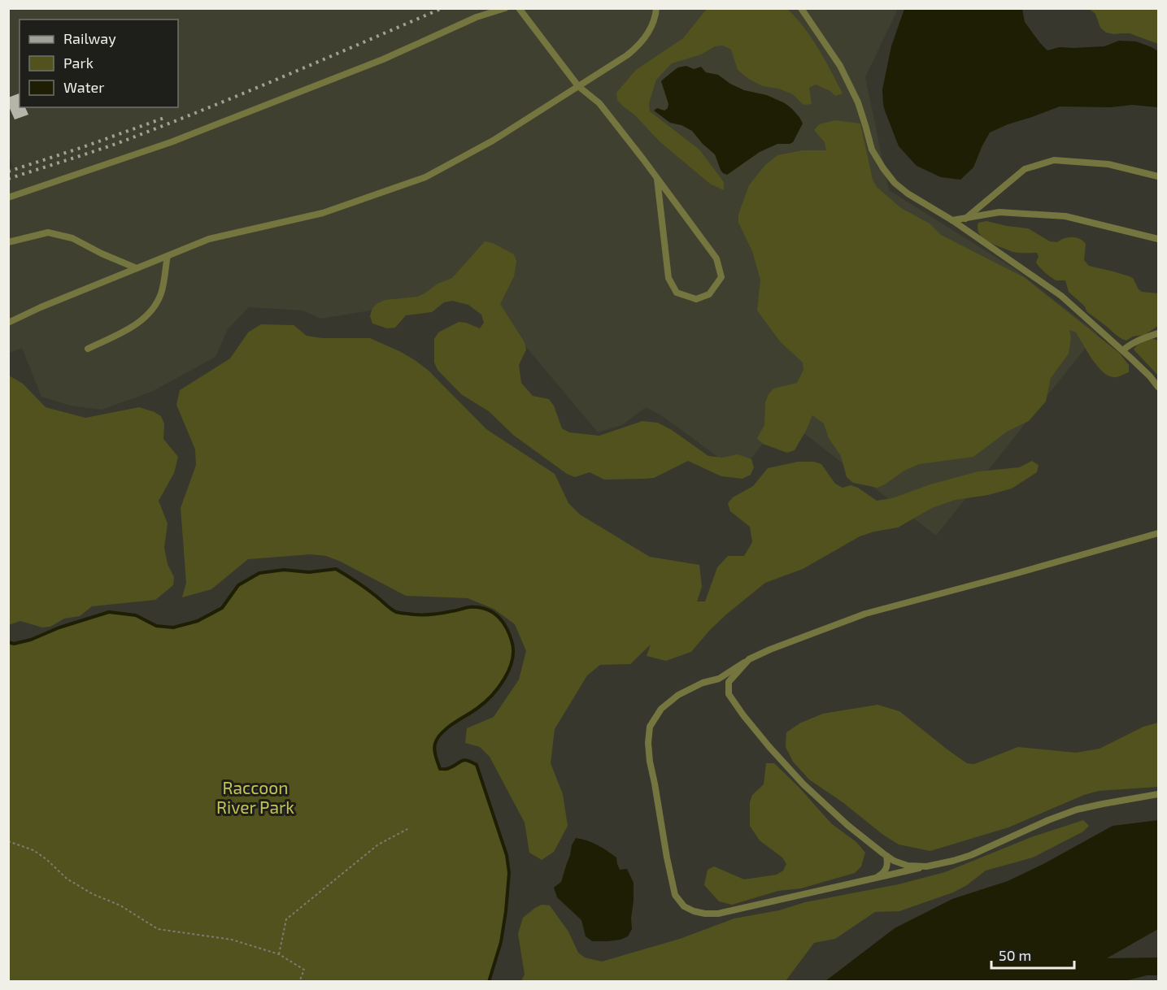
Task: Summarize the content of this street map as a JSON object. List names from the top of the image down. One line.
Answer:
{"parks":["Raccoon River Park"],"legend":["Railway","Park","Water"],"scale_bar":"50 m"}
